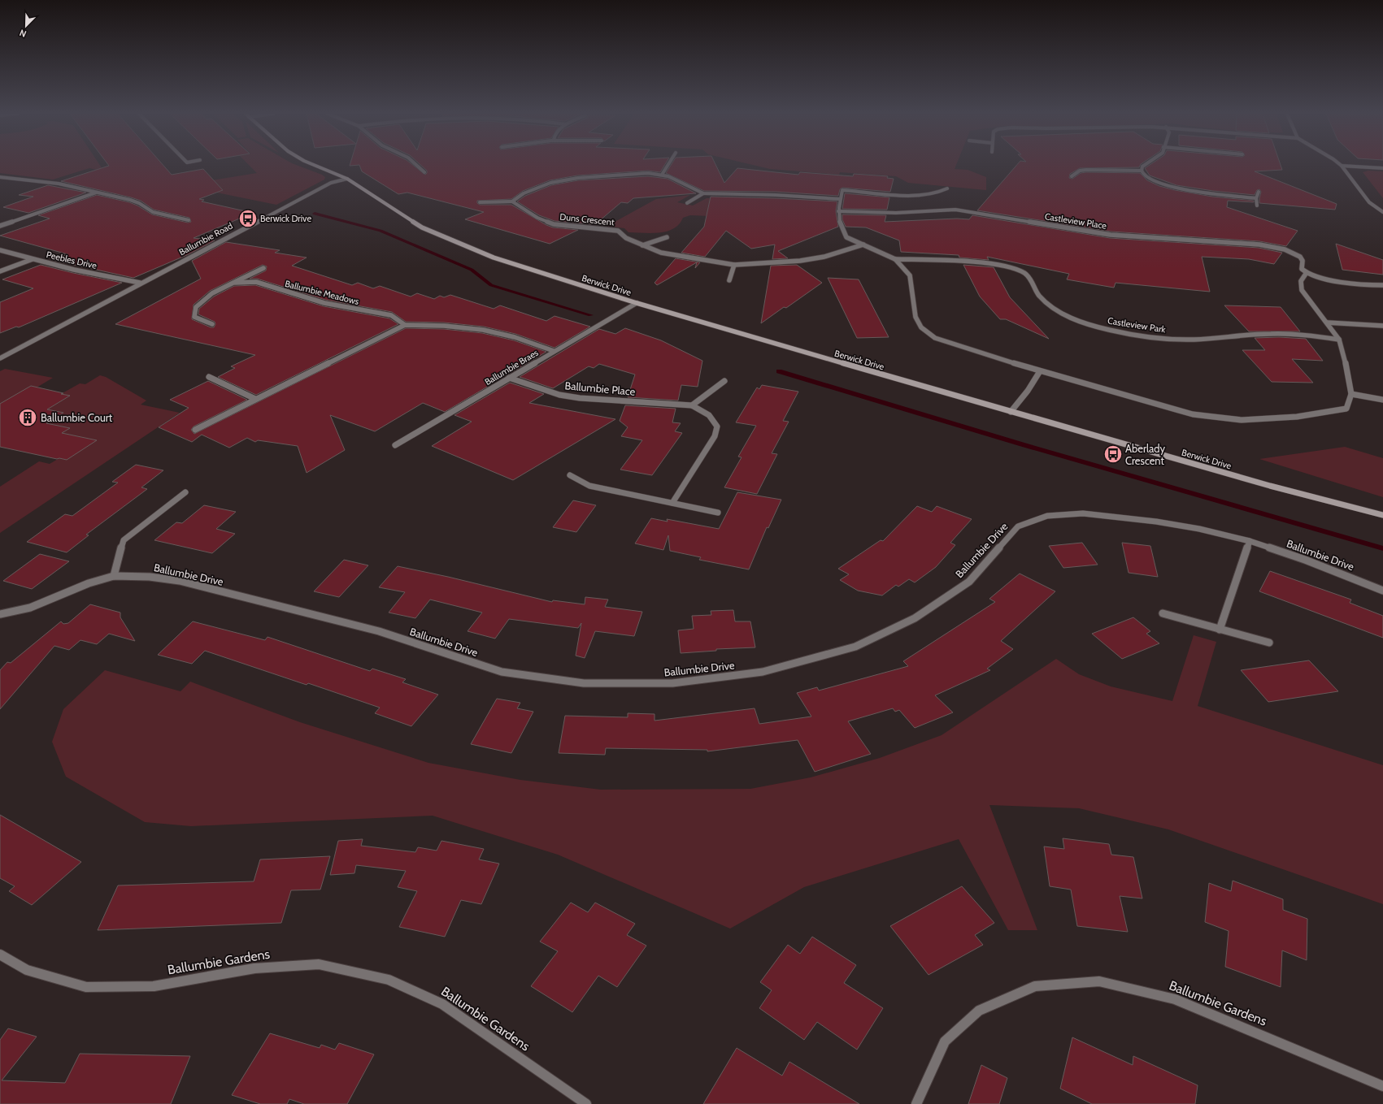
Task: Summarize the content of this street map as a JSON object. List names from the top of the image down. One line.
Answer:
{"streets":{"street":["Duns Crescent","Castleview Place","Ballumbie Road","Peebles Drive","Berwick Drive","Ballumbie Meadows","Castleview Park","Ballumbie Braes","Ballumbie Place","Ballumbie Drive","Ballumbie Gardens"]},"crossings":[["Ballumbie Road","Peebles Drive"],["Ballumbie Road","Berwick Drive"],["Berwick Drive","Ballumbie Braes"],["Ballumbie Braes","Ballumbie Place"]],"places":{"bus stop":["Berwick Drive","Aberlady Crescent"],"building":["Ballumbie Court"]},"north":"bottom left"}
